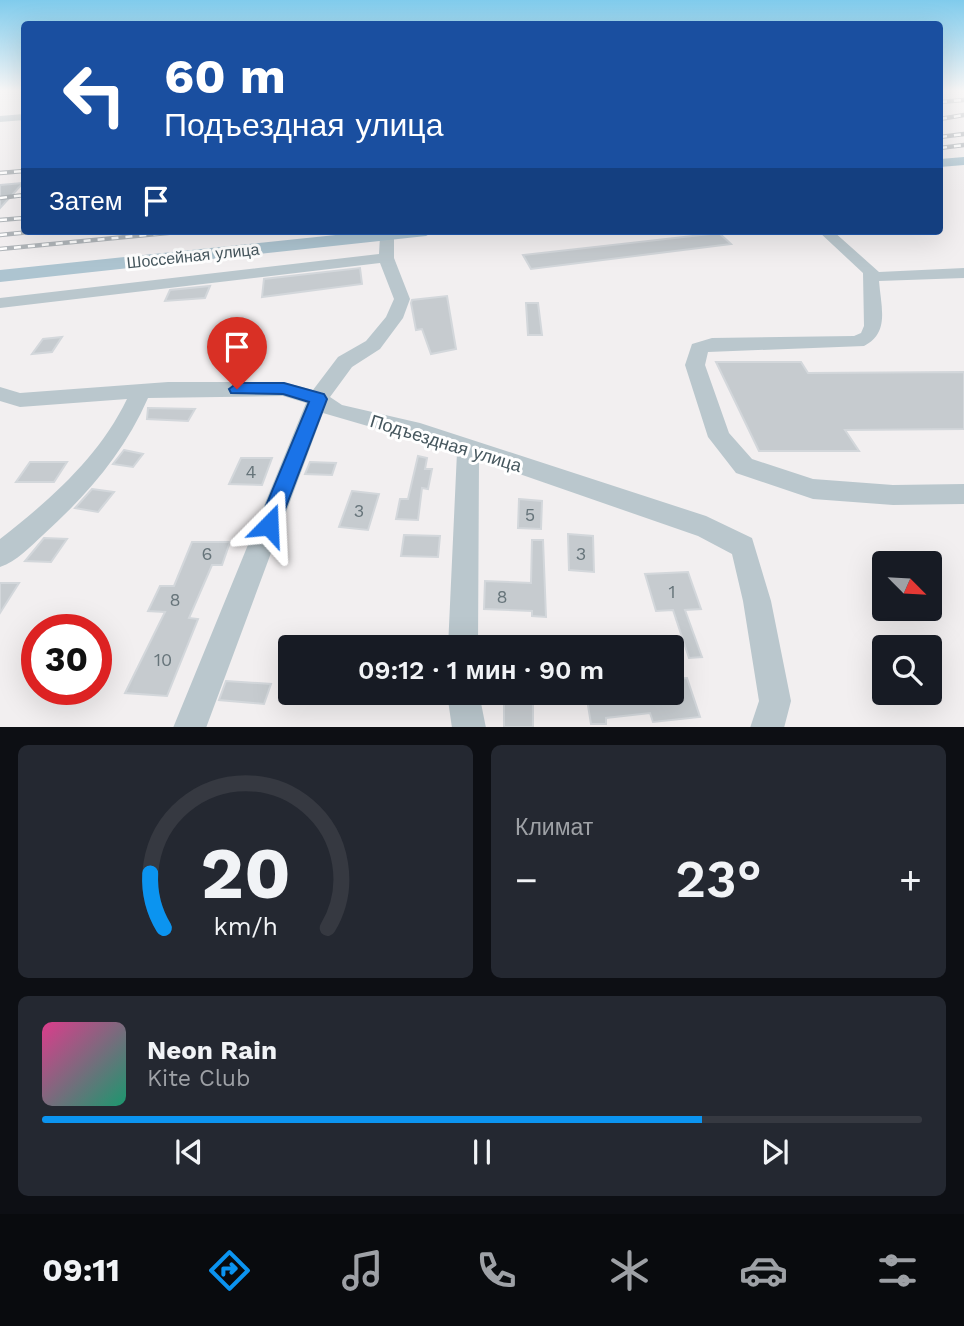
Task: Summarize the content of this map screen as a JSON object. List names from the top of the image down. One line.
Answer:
{"streets":{"main road":["Шоссейная улица"],"street":["Подъездная улица"]},"house_numbers":["4","3","5","6","3","1","8","8","10"],"north":"bottom right","page":{"turn":["60 m","Подъездная улица"],"then":"Затем","limit":"30","trip":"09:12 · 1 мин · 90 m","tile":"Климат","heat":["−","23°","+"],"song":["Neon Rain","Kite Club"],"tabs":"09:11","gauge":["20","km/h"]}}
